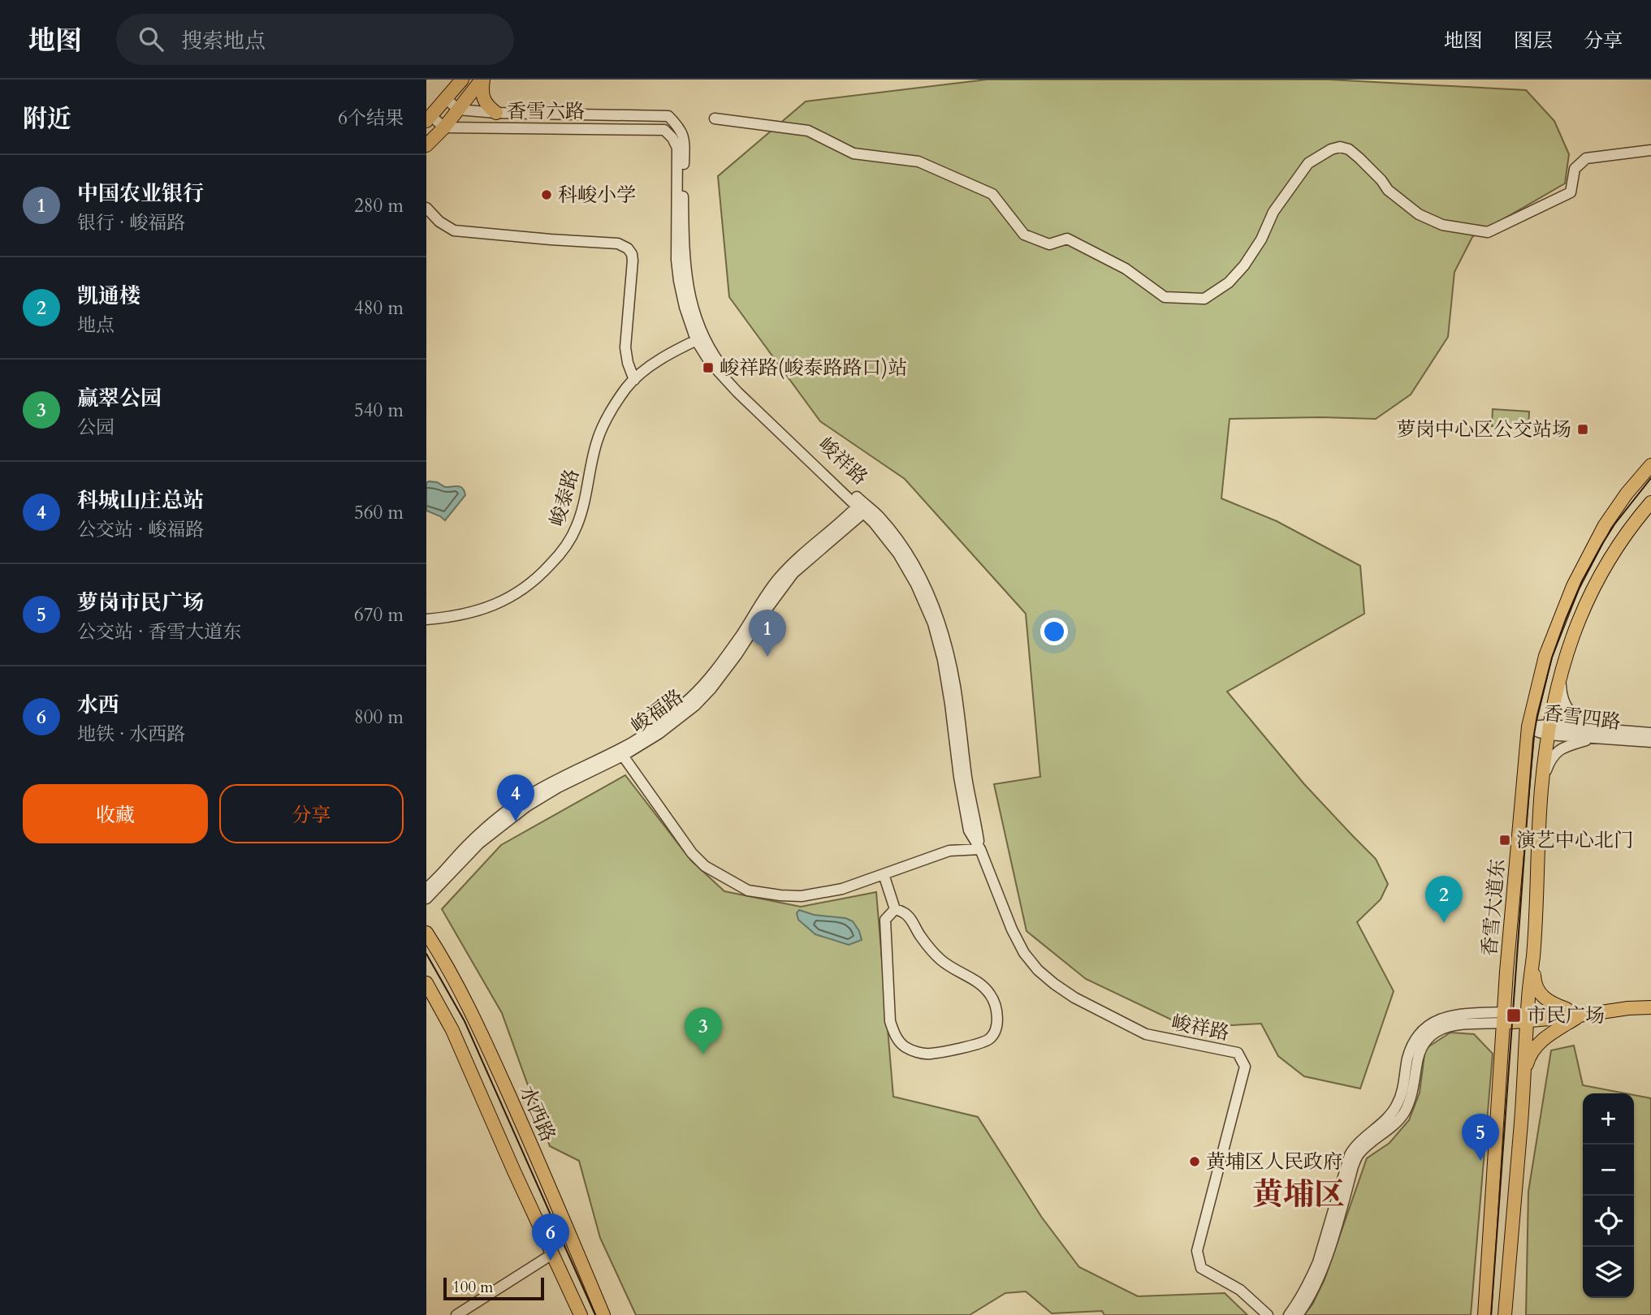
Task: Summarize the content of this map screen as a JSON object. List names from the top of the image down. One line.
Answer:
{"streets":{"main road":["香雪大道东","水西路"],"street":["香雪六路","峻祥路","峻泰路","峻福路","香雪四路"]},"crossings":[["香雪六路","峻祥路"],["峻祥路","峻泰路"],["峻祥路","峻福路"],["香雪四路","香雪大道东"]],"districts":["黄埔区"],"places":{"other":["科峻小学","黄埔区人民政府"],"transit":["峻祥路(峻泰路路口)站","萝岗中心区公交站场","演艺中心北门","市民广场"]},"scale_bar":"100 m","page":{"header":"地图","search":"搜索地点","nav":["地图","图层","分享"],"heading":["附近","6个结果"],"list":[{"mark":"1","name":"中国农业银行","note":"银行 · 峻福路","value":"280 m"},{"mark":"2","name":"凯通楼","note":"地点","value":"480 m"},{"mark":"3","name":"赢翠公园","note":"公园","value":"540 m"},{"mark":"4","name":"科城山庄总站","note":"公交站 · 峻福路","value":"560 m"},{"mark":"5","name":"萝岗市民广场","note":"公交站 · 香雪大道东","value":"670 m"},{"mark":"6","name":"水西","note":"地铁 · 水西路","value":"800 m"}],"pins":["1","4","2","3","5","6"],"buttons":["收藏","分享"],"map_buttons":["+","−"],"scale":"100 m"}}
